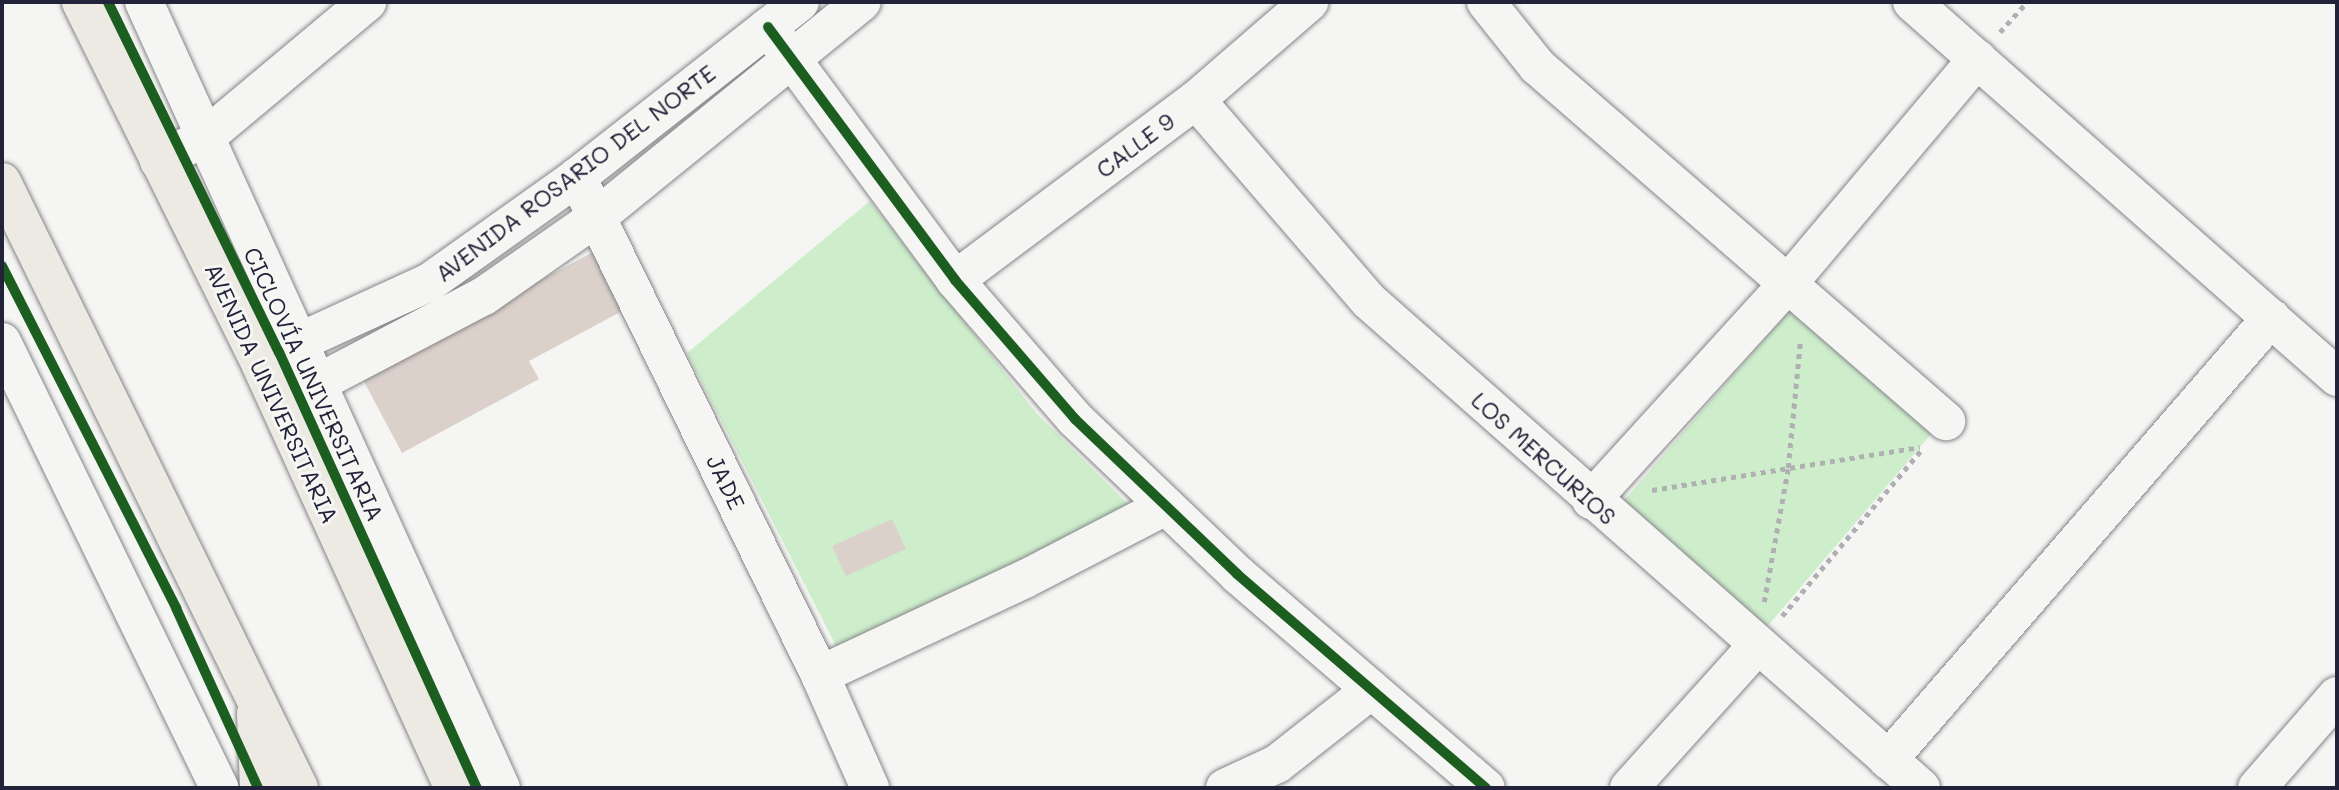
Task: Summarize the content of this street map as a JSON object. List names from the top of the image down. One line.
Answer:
{"streets":{"main road":["AVENIDA UNIVERSITARIA"],"street":["CALLE 9","AVENIDA ROSARIO DEL NORTE","LOS MERCURIOS","JADE"],"cycle path":["CICLOVÍA UNIVERSITARIA"]},"crossings":[["CALLE 9","LOS MERCURIOS"],["AVENIDA ROSARIO DEL NORTE","AVENIDA UNIVERSITARIA"],["AVENIDA ROSARIO DEL NORTE","JADE"]]}
